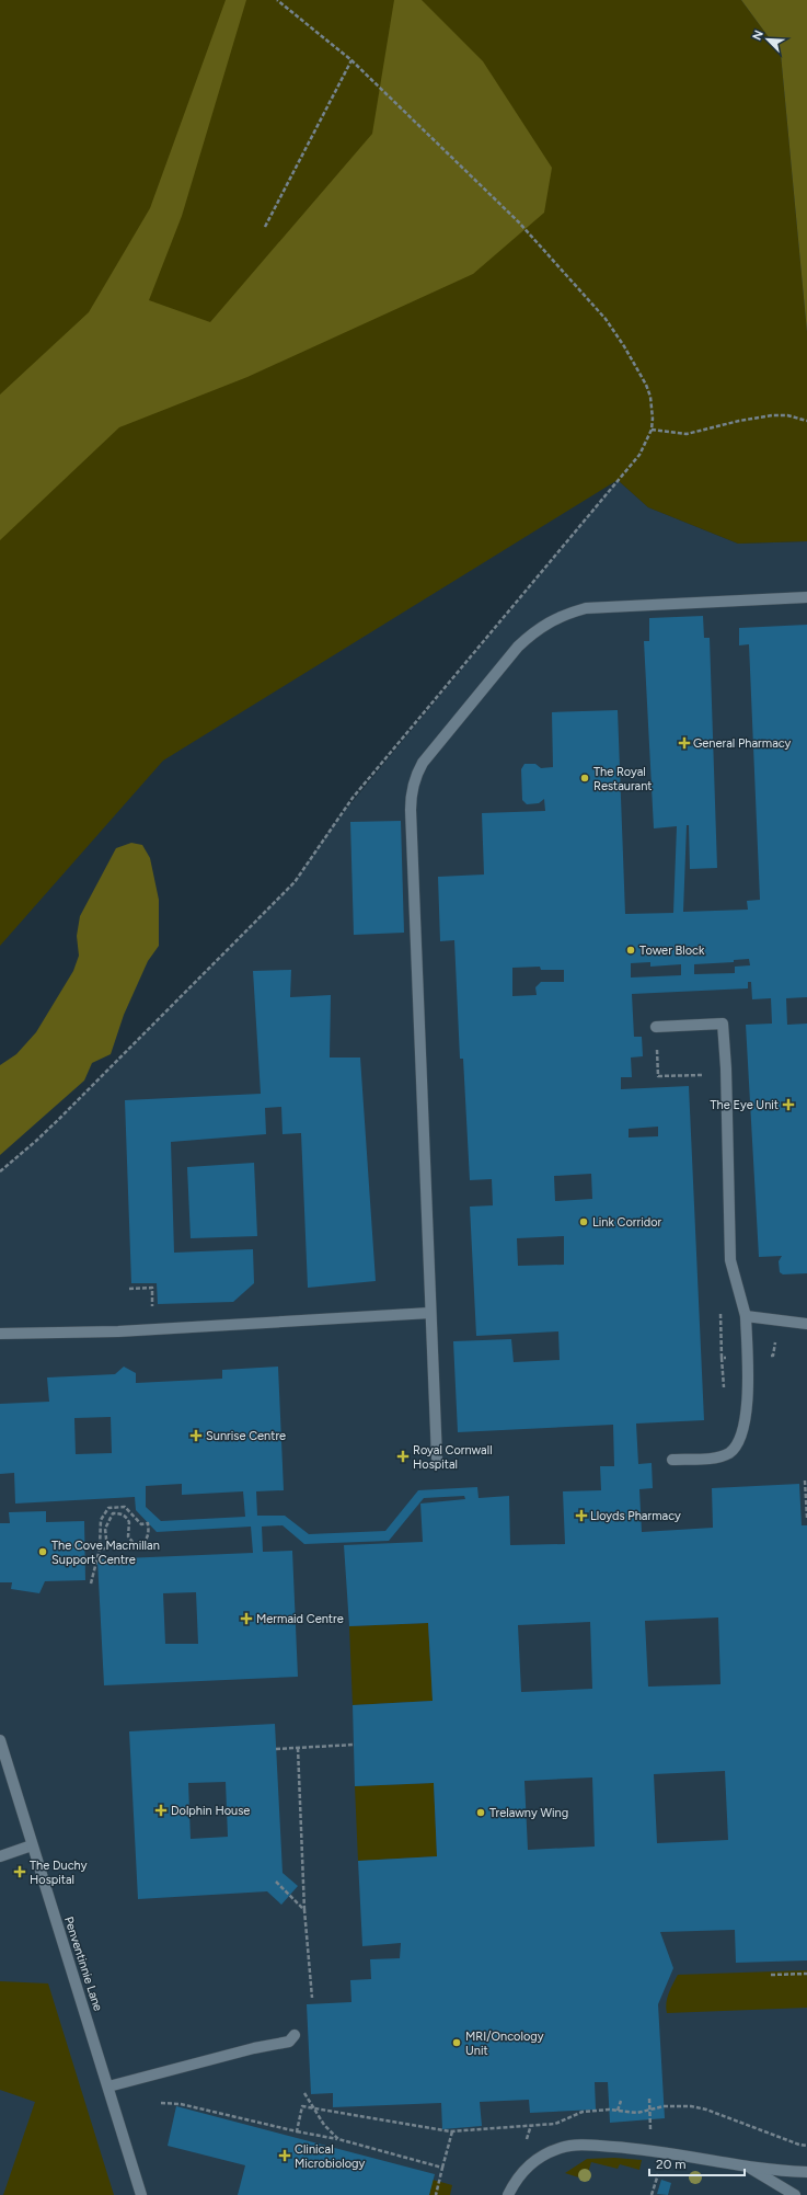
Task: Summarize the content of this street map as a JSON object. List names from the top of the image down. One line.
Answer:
{"streets":{"street":["Penventinnie Lane"]},"places":{"health":["General Pharmacy","The Eye Unit","Sunrise Centre","Royal Cornwall Hospital","Lloyds Pharmacy","Mermaid Centre","Dolphin House","The Duchy Hospital","Clinical Microbiology"],"other":["The Royal Restaurant","Tower Block","Link Corridor","The Cove Macmillan Support Centre","Trelawny Wing","MRI/Oncology Unit"]},"scale_bar":"20 m","north":"top left"}
